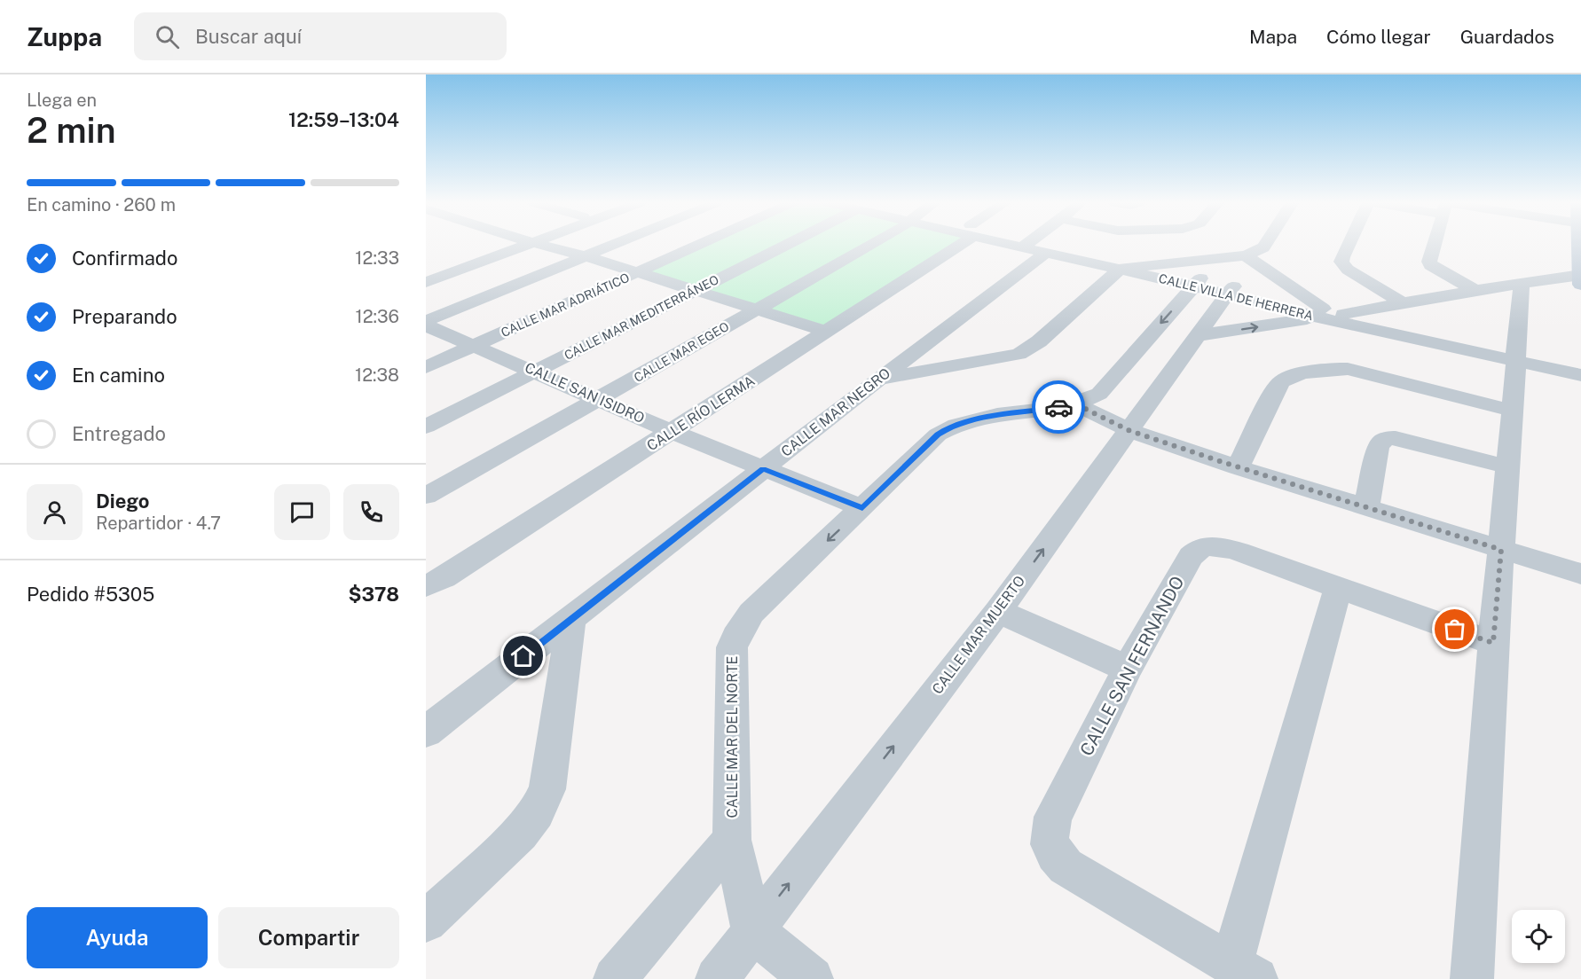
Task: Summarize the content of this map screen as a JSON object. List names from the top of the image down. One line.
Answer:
{"streets":{"street":["CALLE VILLA DE HERRERA","CALLE MAR ADRIÁTICO","CALLE MAR MEDITERRÁNEO","CALLE MAR EGEO","CALLE SAN ISIDRO","CALLE MAR NEGRO","CALLE RÍO LERMA","CALLE MAR MUERTO","CALLE SAN FERNANDO","CALLE MAR DEL NORTE"]},"crossings":[["CALLE VILLA DE HERRERA","CALLE MAR NEGRO"],["CALLE VILLA DE HERRERA","CALLE MAR MUERTO"],["CALLE VILLA DE HERRERA","CALLE MAR DEL NORTE"],["CALLE MAR ADRIÁTICO","CALLE SAN ISIDRO"],["CALLE MAR MEDITERRÁNEO","CALLE SAN ISIDRO"],["CALLE MAR EGEO","CALLE SAN ISIDRO"],["CALLE SAN ISIDRO","CALLE MAR NEGRO"],["CALLE SAN ISIDRO","CALLE RÍO LERMA"],["CALLE SAN ISIDRO","CALLE MAR DEL NORTE"],["CALLE MAR MUERTO","CALLE MAR DEL NORTE"]],"one_way":["CALLE MAR MUERTO"],"page":{"header":"Zuppa","search":"Buscar aquí","nav":["Mapa","Cómo llegar","Guardados"],"heading":["2 min","Llega en","12:59–13:04"],"panel":["Diego","Repartidor · 4.7","Pedido #5305","$378"],"bar":"En camino · 260 m","list":[["Confirmado","12:33"],["Preparando","12:36"],["En camino","12:38"],"Entregado"],"buttons":["Ayuda","Compartir"]}}
